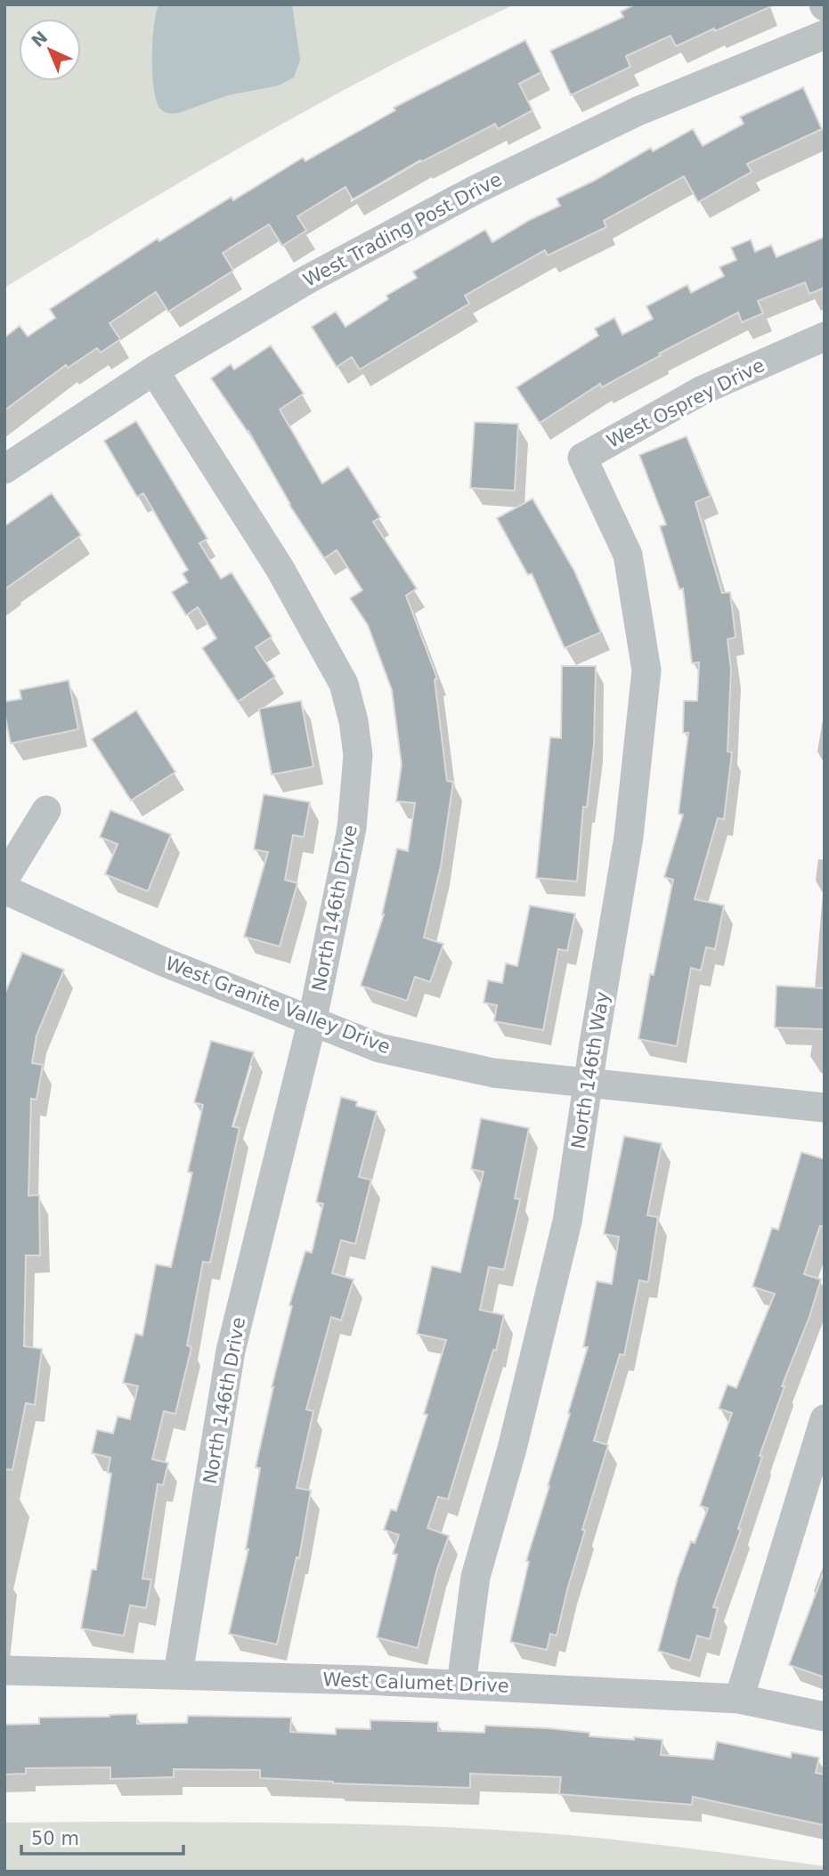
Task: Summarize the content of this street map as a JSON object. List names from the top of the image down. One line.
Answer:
{"streets":{"street":["West Trading Post Drive","West Osprey Drive","North 146th Drive","West Granite Valley Drive","North 146th Way","West Calumet Drive"]},"crossings":[["West Trading Post Drive","North 146th Drive"],["West Osprey Drive","North 146th Way"],["North 146th Drive","West Granite Valley Drive"],["North 146th Drive","West Calumet Drive"],["West Granite Valley Drive","North 146th Way"],["North 146th Way","West Calumet Drive"]],"scale_bar":"50 m","north":"top left"}
